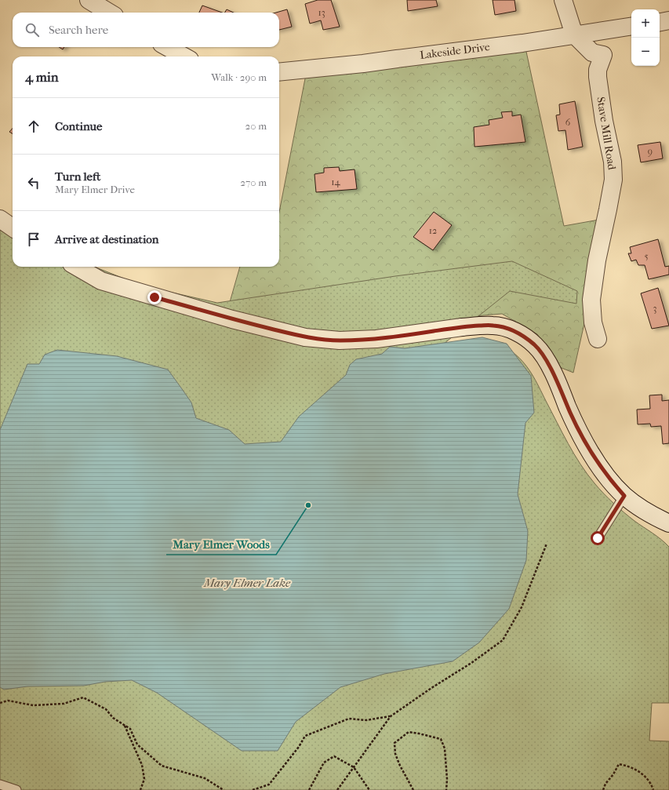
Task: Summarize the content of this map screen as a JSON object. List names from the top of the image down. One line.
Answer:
{"streets":{"street":["Lakeside Drive","Stave Mill Road"]},"crossings":[["Lakeside Drive","Stave Mill Road"]],"water":["Mary Elmer Lake"],"places":["Mary Elmer Woods"],"house_numbers":["13","6","9","14","12","5","3"],"page":{"map_buttons":["+","−"],"search":"Search here","heading":["4 min","Walk · 290 m"],"list":[["Continue","20 m"],["Turn left","Mary Elmer Drive","270 m"],"Arrive at destination"]}}
